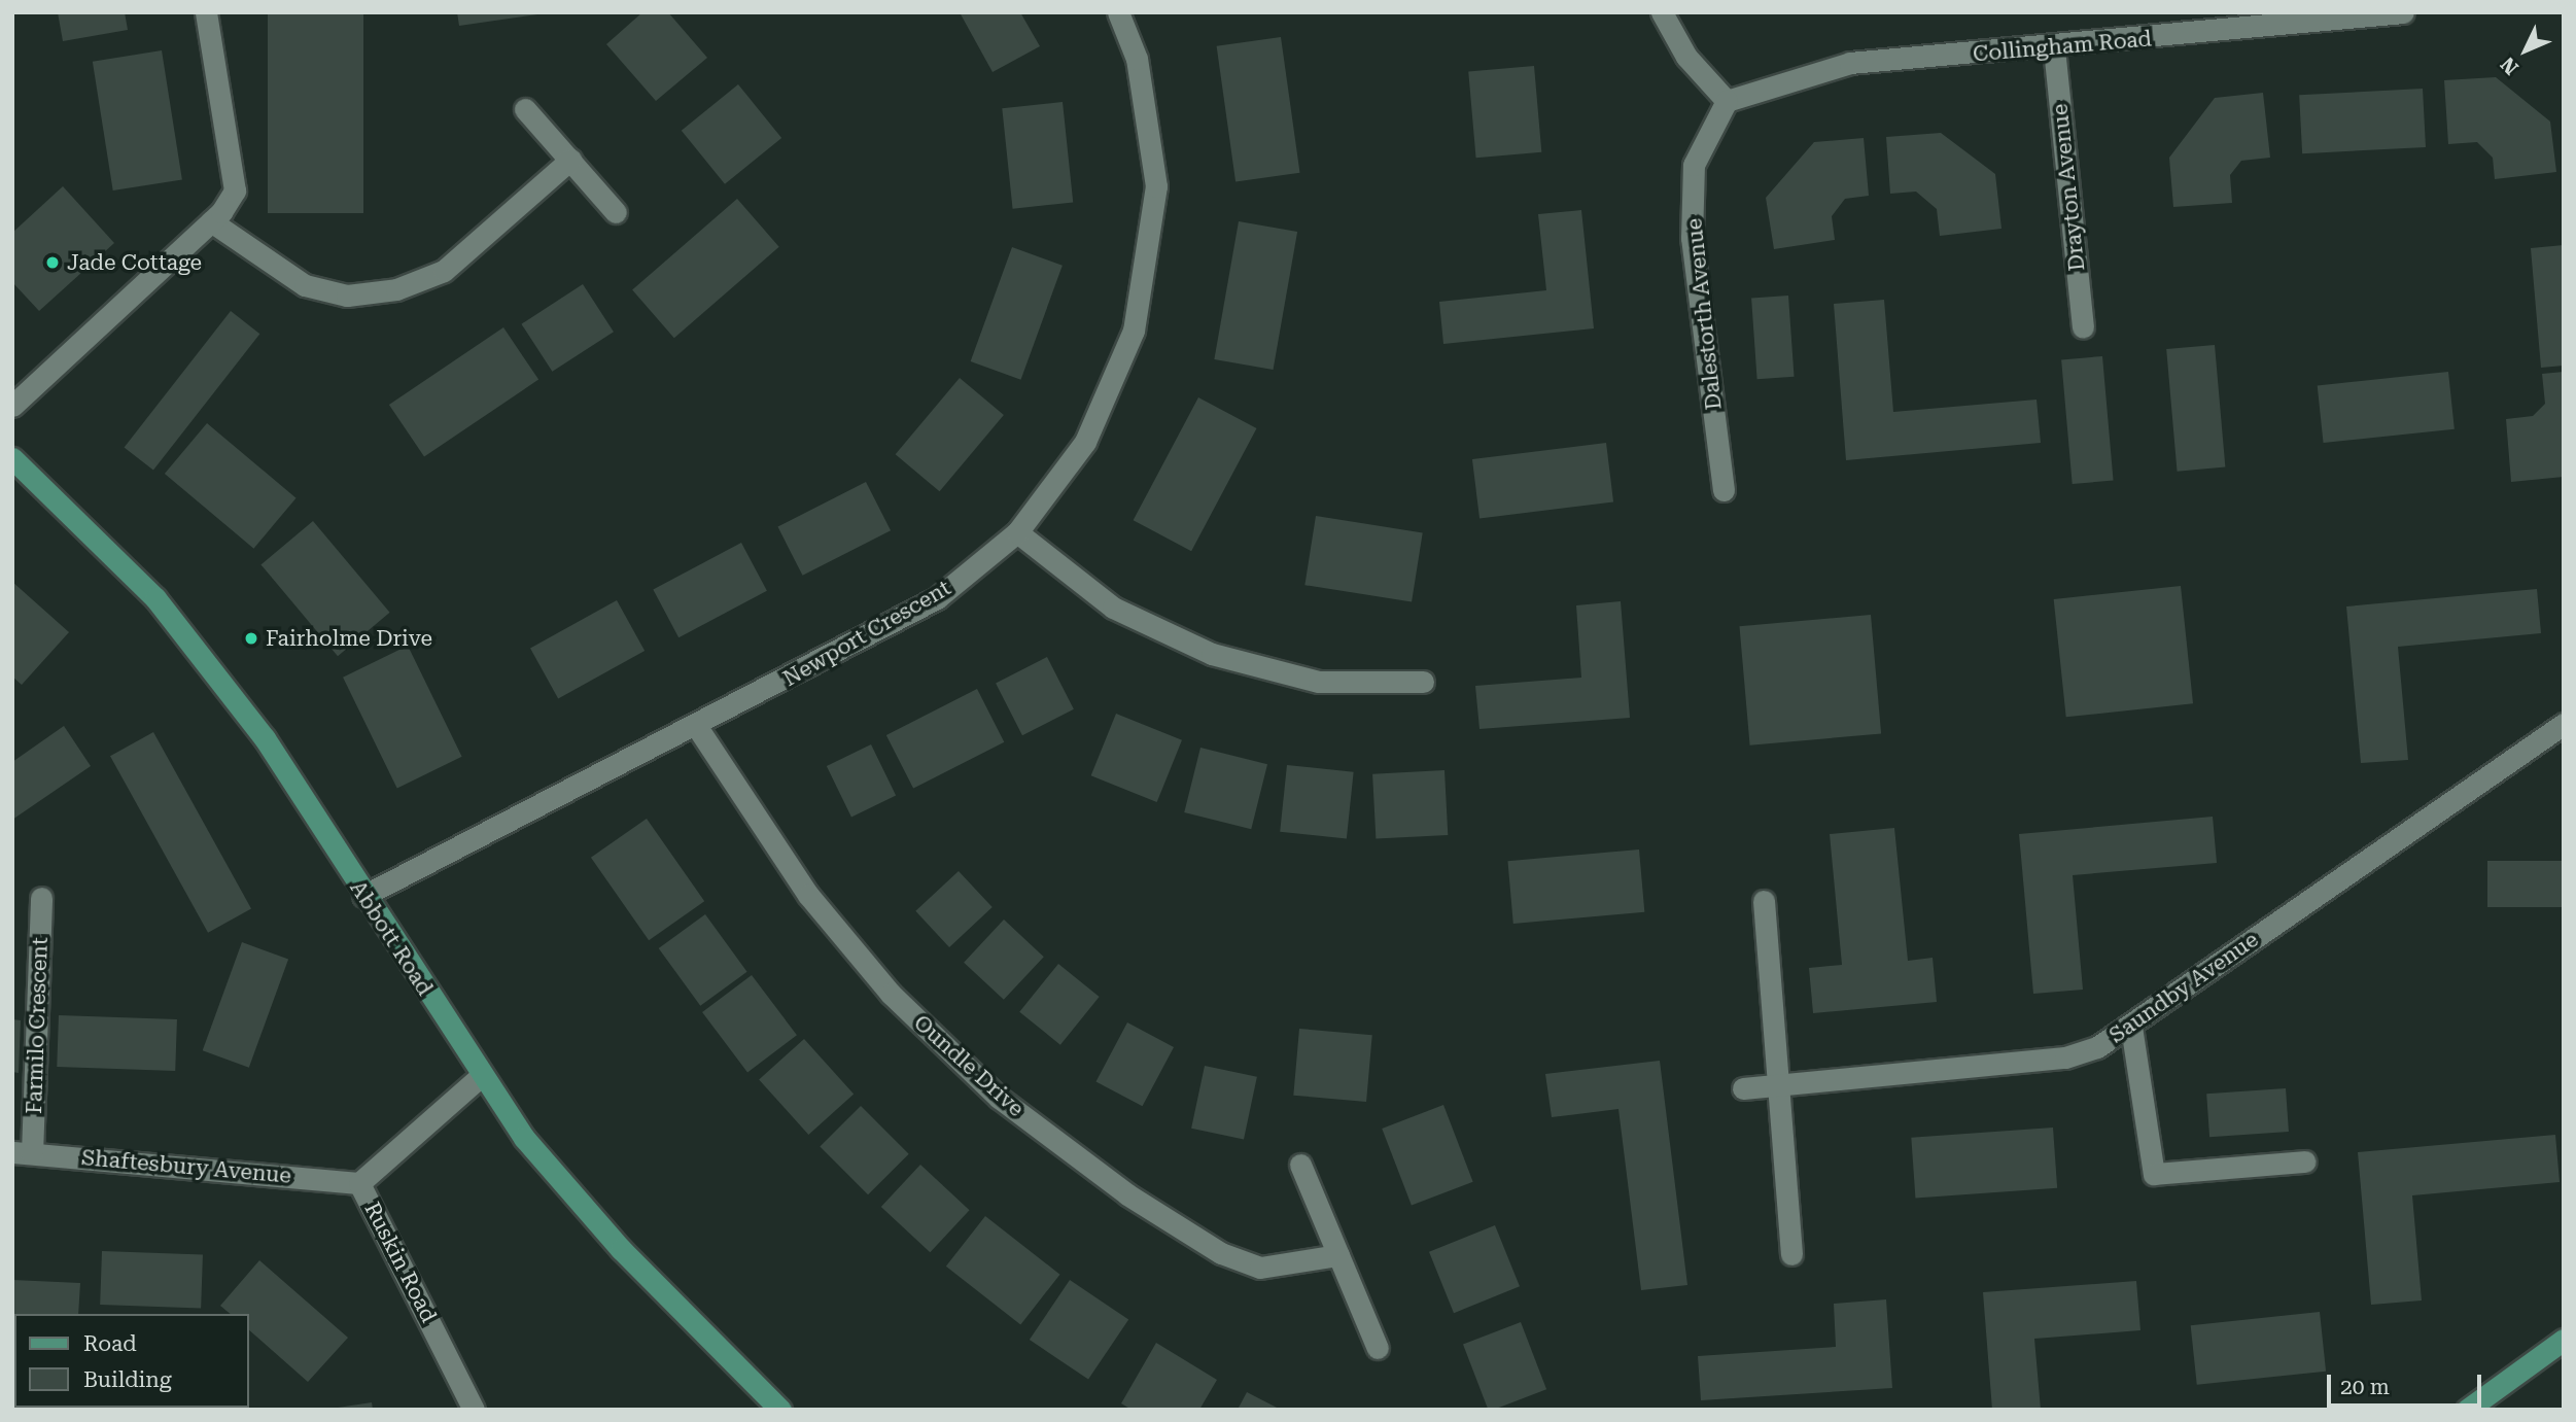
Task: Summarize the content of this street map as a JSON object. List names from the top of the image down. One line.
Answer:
{"streets":{"main road":["Abbott Road"],"street":["Collingham Road","Drayton Avenue","Dalestorth Avenue","Newport Crescent","Saundby Avenue","Farmilo Crescent","Oundle Drive","Shaftesbury Avenue","Ruskin Road"]},"crossings":[["Collingham Road","Drayton Avenue"],["Collingham Road","Dalestorth Avenue"],["Newport Crescent","Abbott Road"],["Newport Crescent","Oundle Drive"],["Abbott Road","Ruskin Road"],["Farmilo Crescent","Shaftesbury Avenue"],["Shaftesbury Avenue","Ruskin Road"]],"places":["Jade Cottage","Fairholme Drive"],"legend":["Road","Building"],"scale_bar":"20 m","north":"bottom left"}
